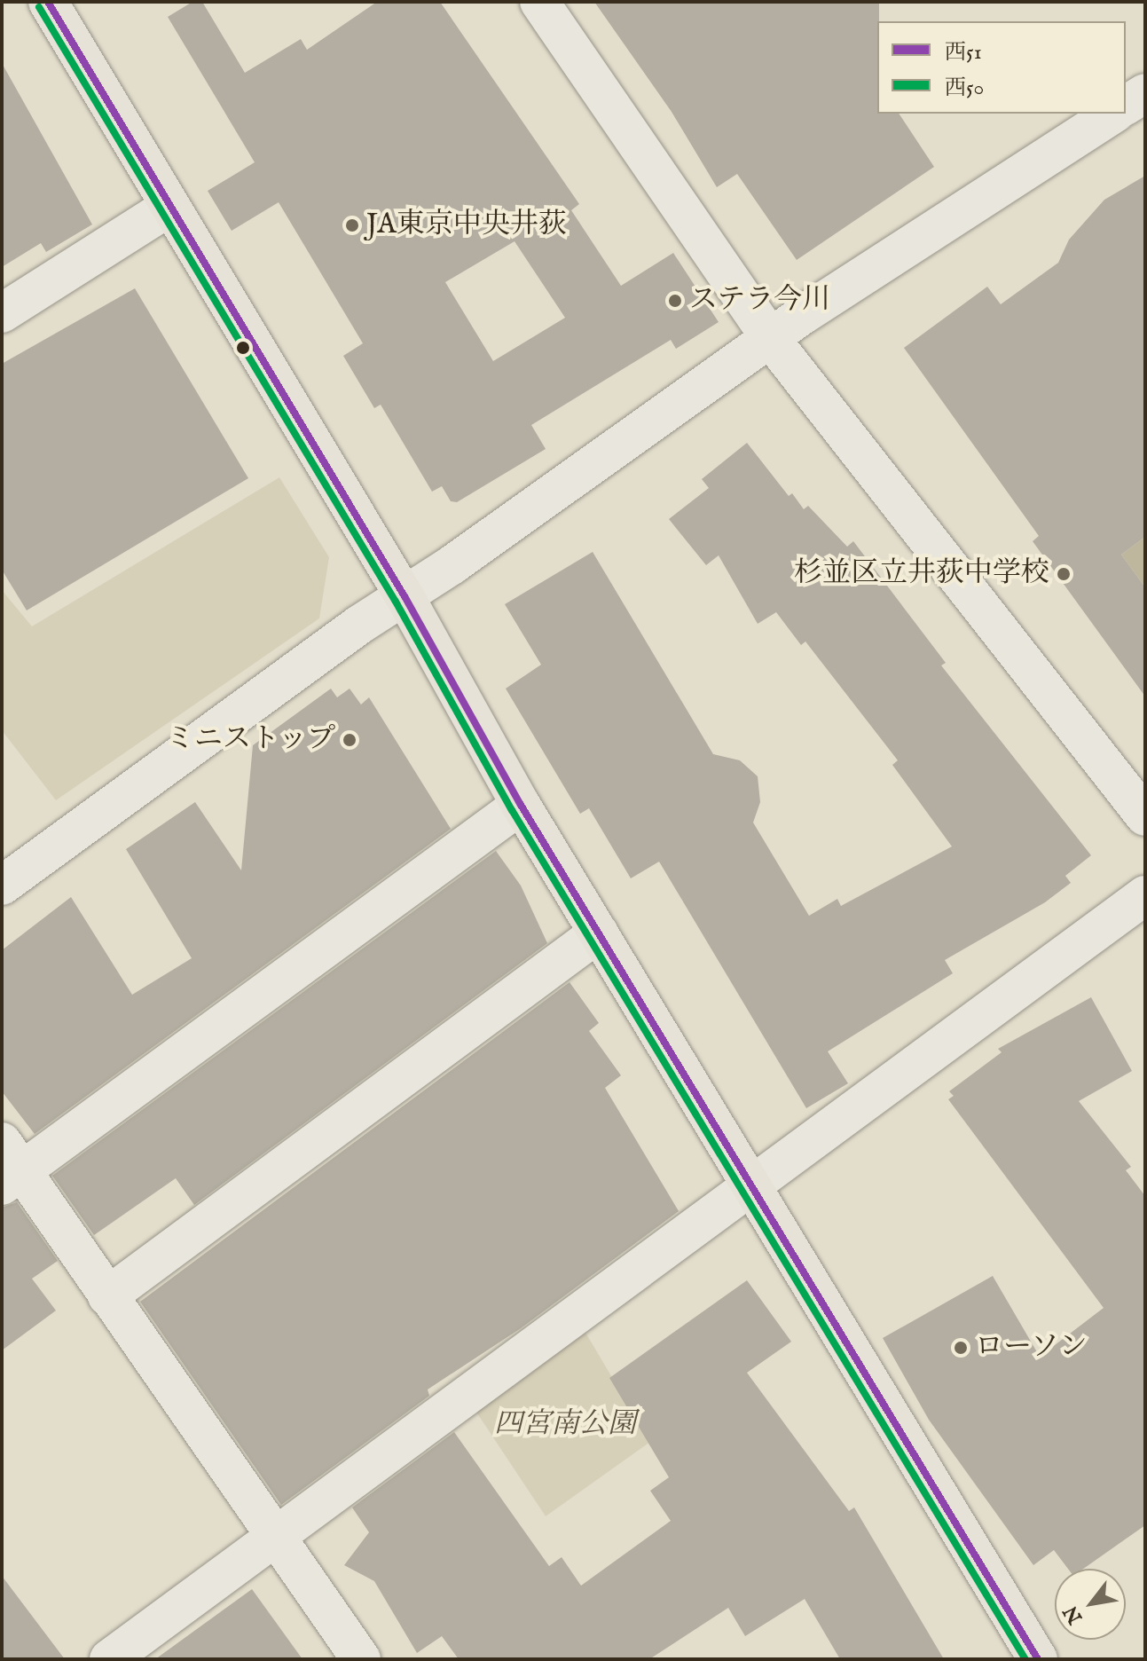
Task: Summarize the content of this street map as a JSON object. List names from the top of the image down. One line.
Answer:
{"parks":["四宮南公園"],"places":["JA東京中央井荻","ステラ今川","杉並区立井荻中学校","ミニストップ","ローソン"],"lines":["transit line 西51","transit line 西50"],"legend":["西51","西50"],"north":"bottom left"}
